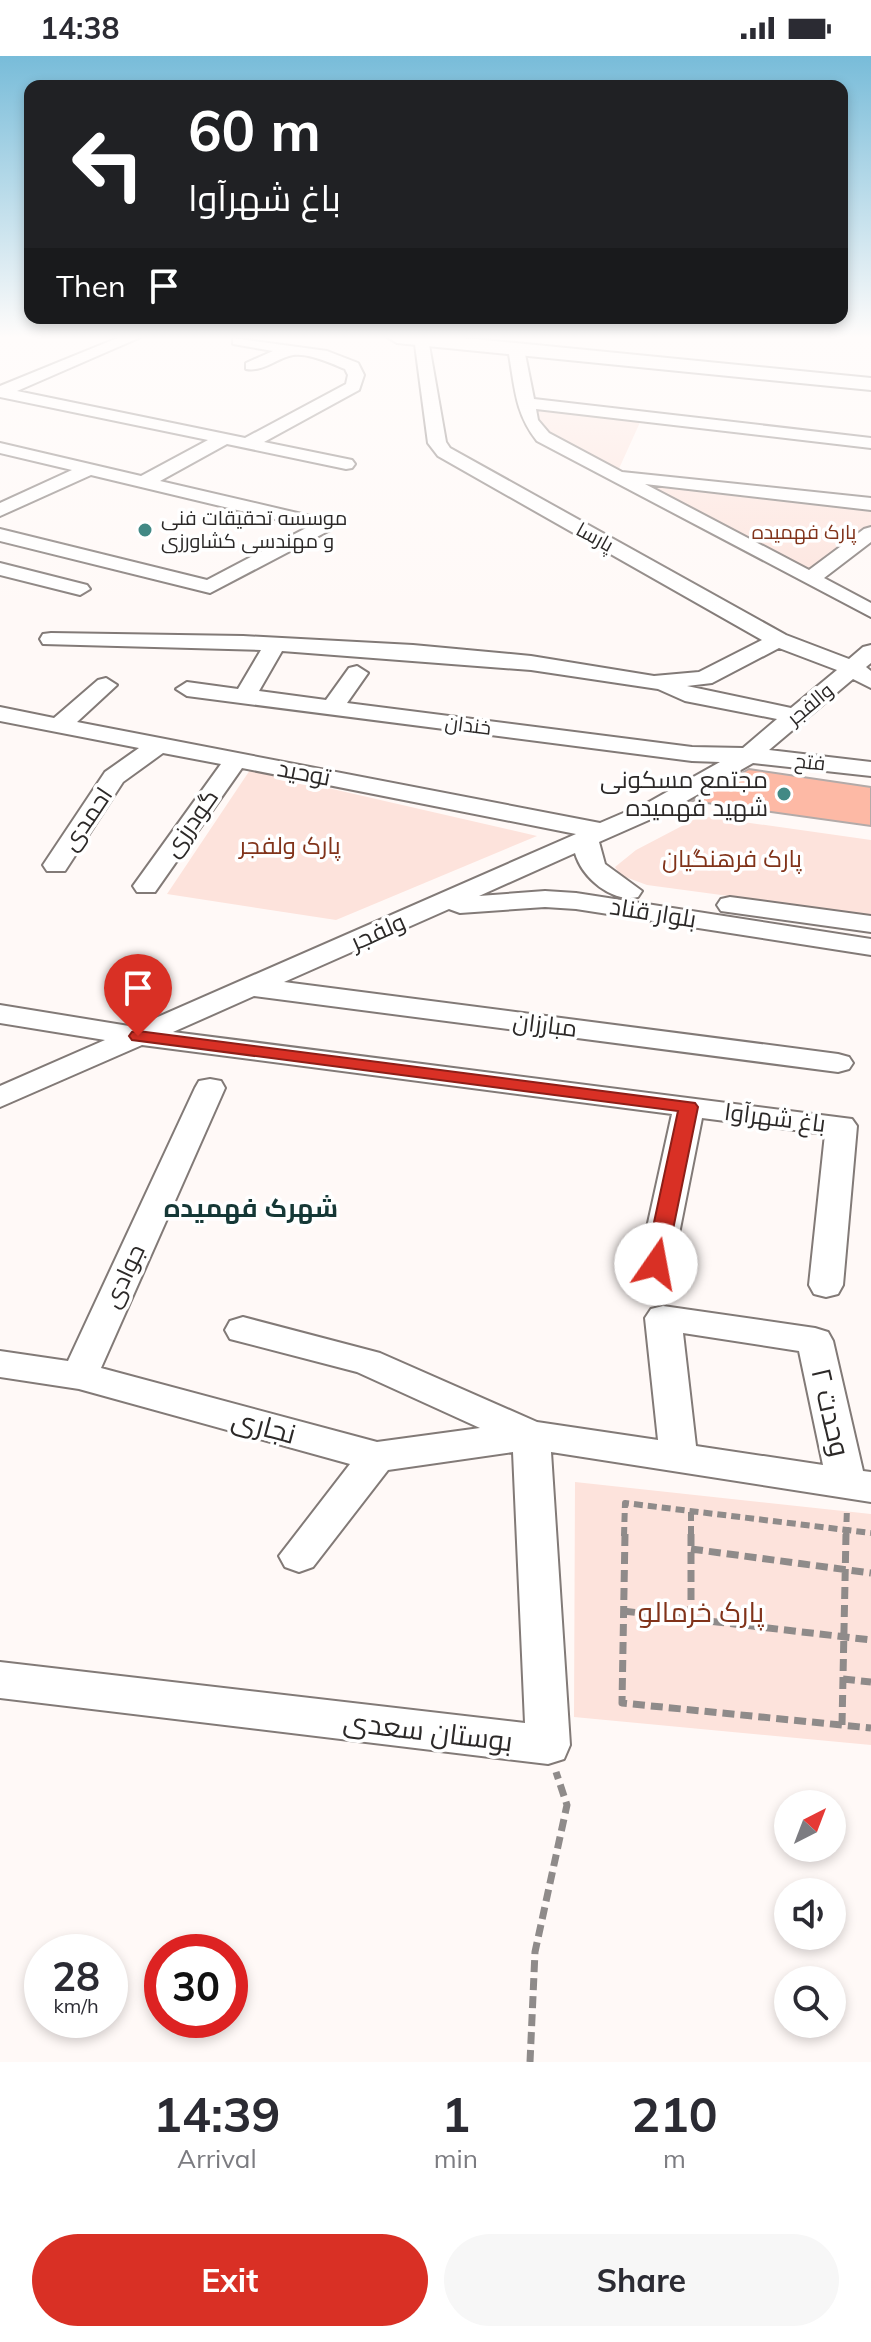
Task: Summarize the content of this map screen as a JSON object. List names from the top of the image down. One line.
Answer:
{"streets":{"street":["پارسا","والفجر","خندان","فتح","توحید","احمدی","گودرزی","بلوار قناد","ولفجر","مبارزان","باغ شهرآوا","جوادی","وحدت ۲","نجاری","بوستان سعدی"]},"crossings":[["پارسا","والفجر"],["والفجر","خندان"],["والفجر","فتح"],["والفجر","ولفجر"],["خندان","فتح"],["خندان","ولفجر"],["فتح","ولفجر"],["توحید","احمدی"],["توحید","گودرزی"],["توحید","ولفجر"],["بلوار قناد","ولفجر"],["ولفجر","مبارزان"],["ولفجر","باغ شهرآوا"],["جوادی","نجاری"],["وحدت ۲","نجاری"],["نجاری","بوستان سعدی"]],"districts":["شهرک فهمیده"],"parks":["پارک فهمیده","پارک ولفجر","پارک فرهنگیان","پارک خرمالو"],"places":["موسسه تحقیقات فنی و مهندسی کشاورزی","مجتمع مسکونی شهید فهمیده"],"north":"top right","page":{"status":"14:38","turn":["60 m","باغ شهرآوا"],"then":"Then","speed":"28 km/h","limit":"30","eta":["14:39","Arrival","1","min","210","m"],"buttons":["Exit","Share"]}}
